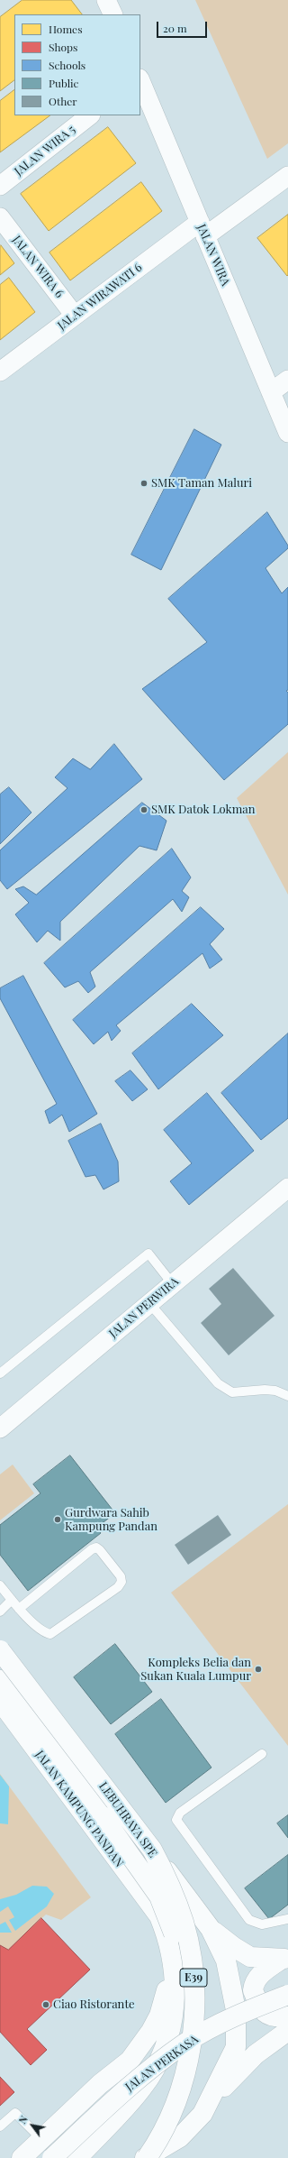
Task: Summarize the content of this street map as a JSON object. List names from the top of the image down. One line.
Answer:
{"streets":{"main road":["JALAN KAMPUNG PANDAN","LEBUHRAYA SPE","E39","JALAN PERKASA"],"street":["JALAN WIRA 5","JALAN WIRA","JALAN WIRA 6","JALAN WIRAWATI 6","JALAN PERWIRA"]},"crossings":[["JALAN WIRA","JALAN WIRAWATI 6"],["JALAN WIRA 6","JALAN WIRAWATI 6"]],"places":["SMK Taman Maluri","SMK Datok Lokman","Gurdwara Sahib Kampung Pandan","Kompleks Belia dan Sukan Kuala Lumpur","Ciao Ristorante"],"legend":["Homes","Shops","Schools","Public","Other"],"scale_bar":"20 m","north":"top left"}
